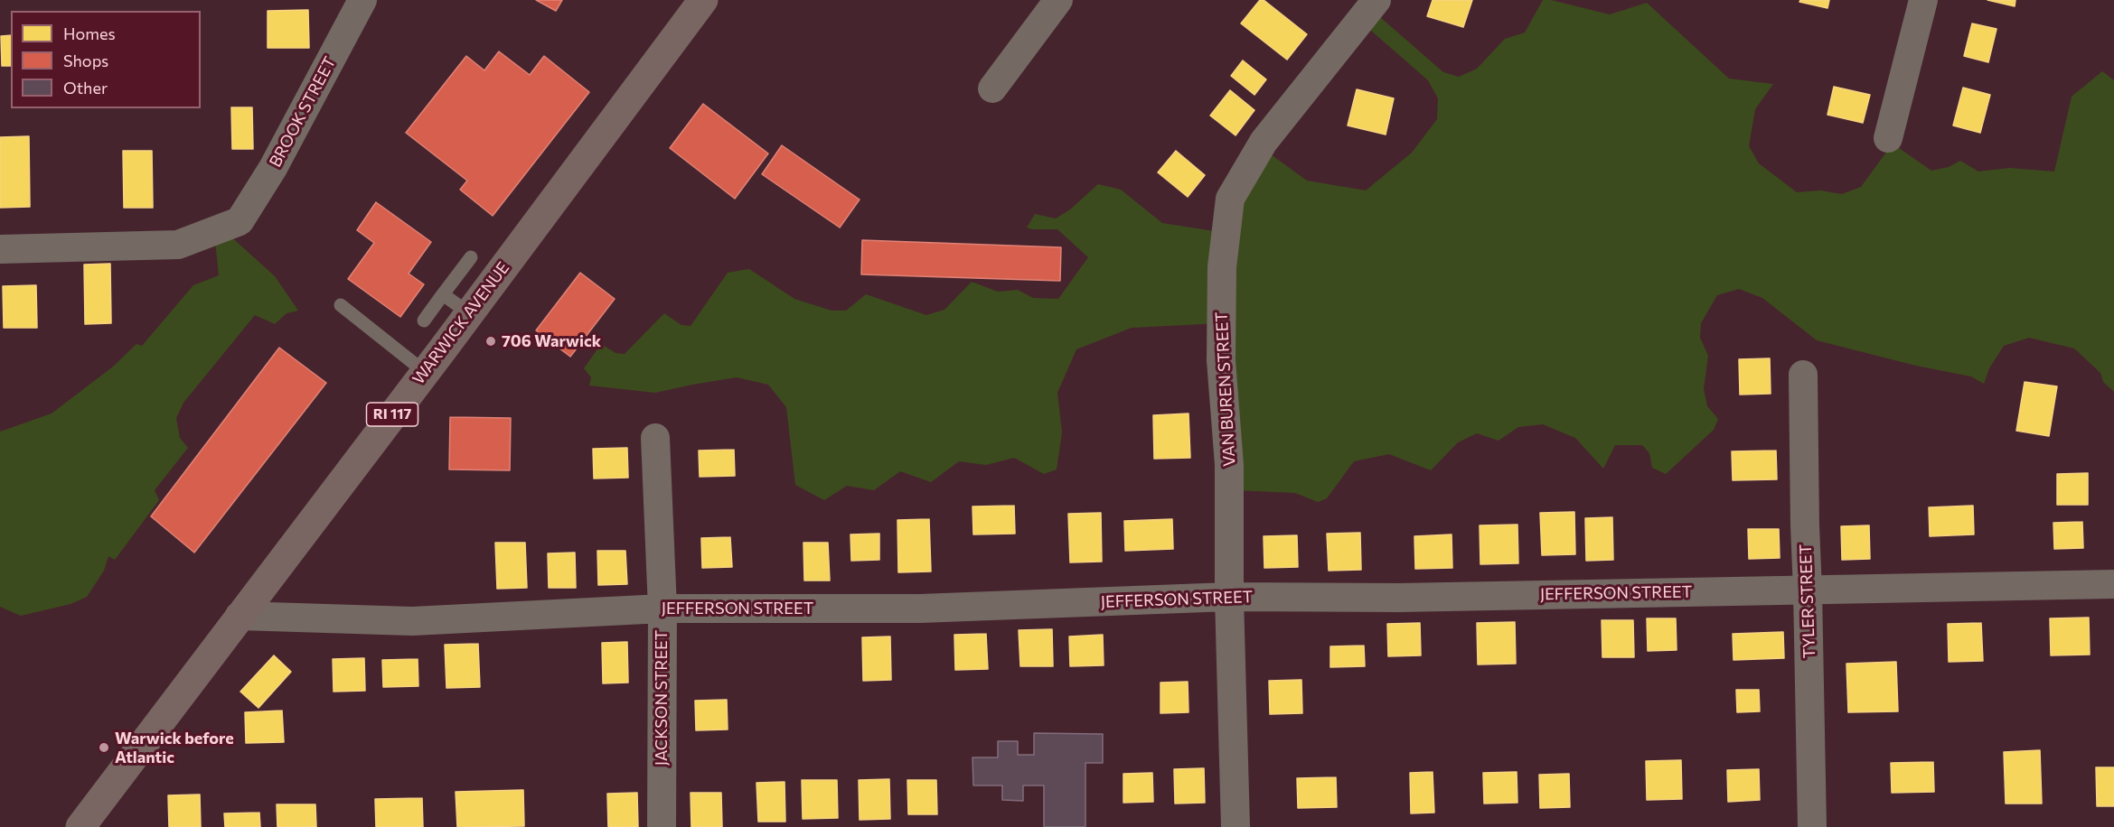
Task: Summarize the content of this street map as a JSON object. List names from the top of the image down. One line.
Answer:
{"streets":{"main road":["WARWICK AVENUE","RI 117"],"street":["BROOK STREET","VAN BUREN STREET","JEFFERSON STREET","TYLER STREET","JACKSON STREET"]},"crossings":[["WARWICK AVENUE","JEFFERSON STREET"],["VAN BUREN STREET","JEFFERSON STREET"],["JEFFERSON STREET","TYLER STREET"],["JEFFERSON STREET","JACKSON STREET"]],"places":["706 Warwick","Warwick before Atlantic"],"legend":["Homes","Shops","Other"]}
